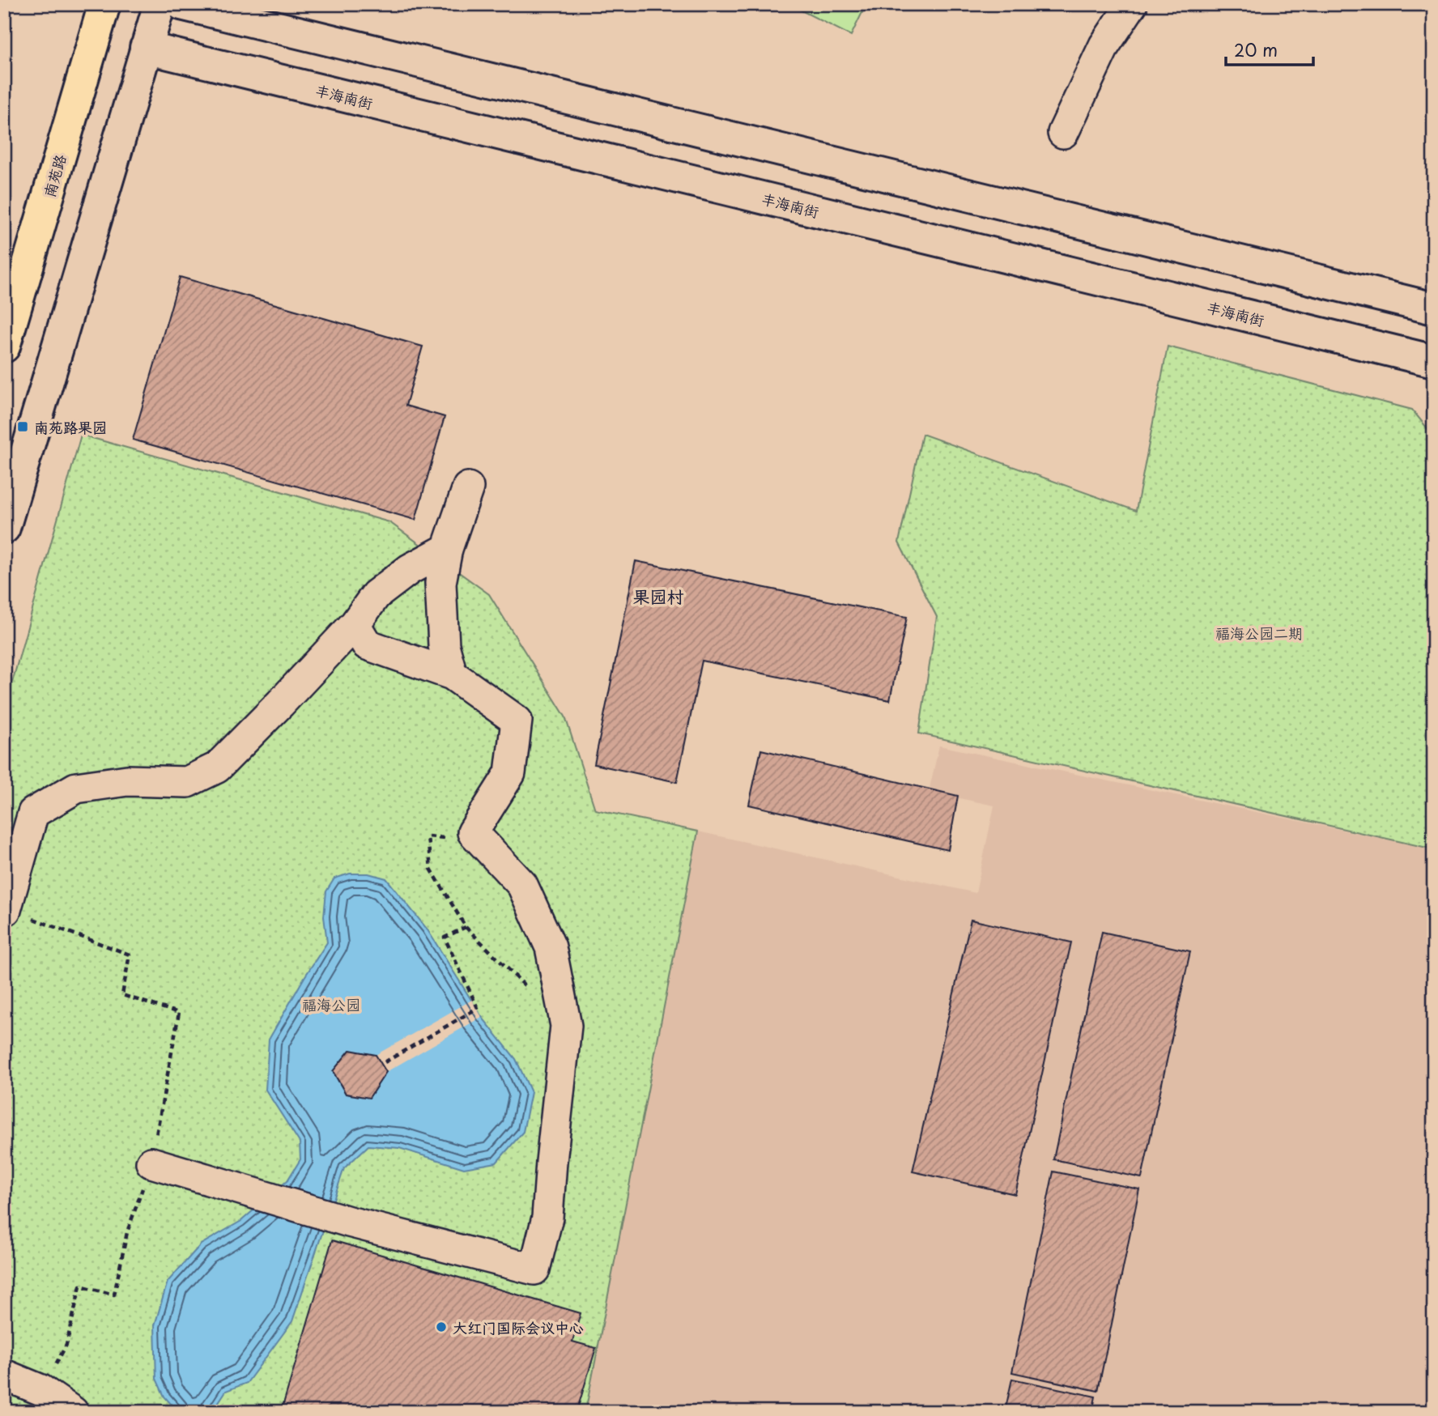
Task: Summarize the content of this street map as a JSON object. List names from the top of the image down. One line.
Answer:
{"streets":{"highway":["南苑路"],"street":["丰海南街"]},"districts":["果园村"],"parks":["福海公园二期","福海公园"],"places":{"transit":["南苑路果园"],"other":["大红门国际会议中心"]},"scale_bar":"20 m"}
